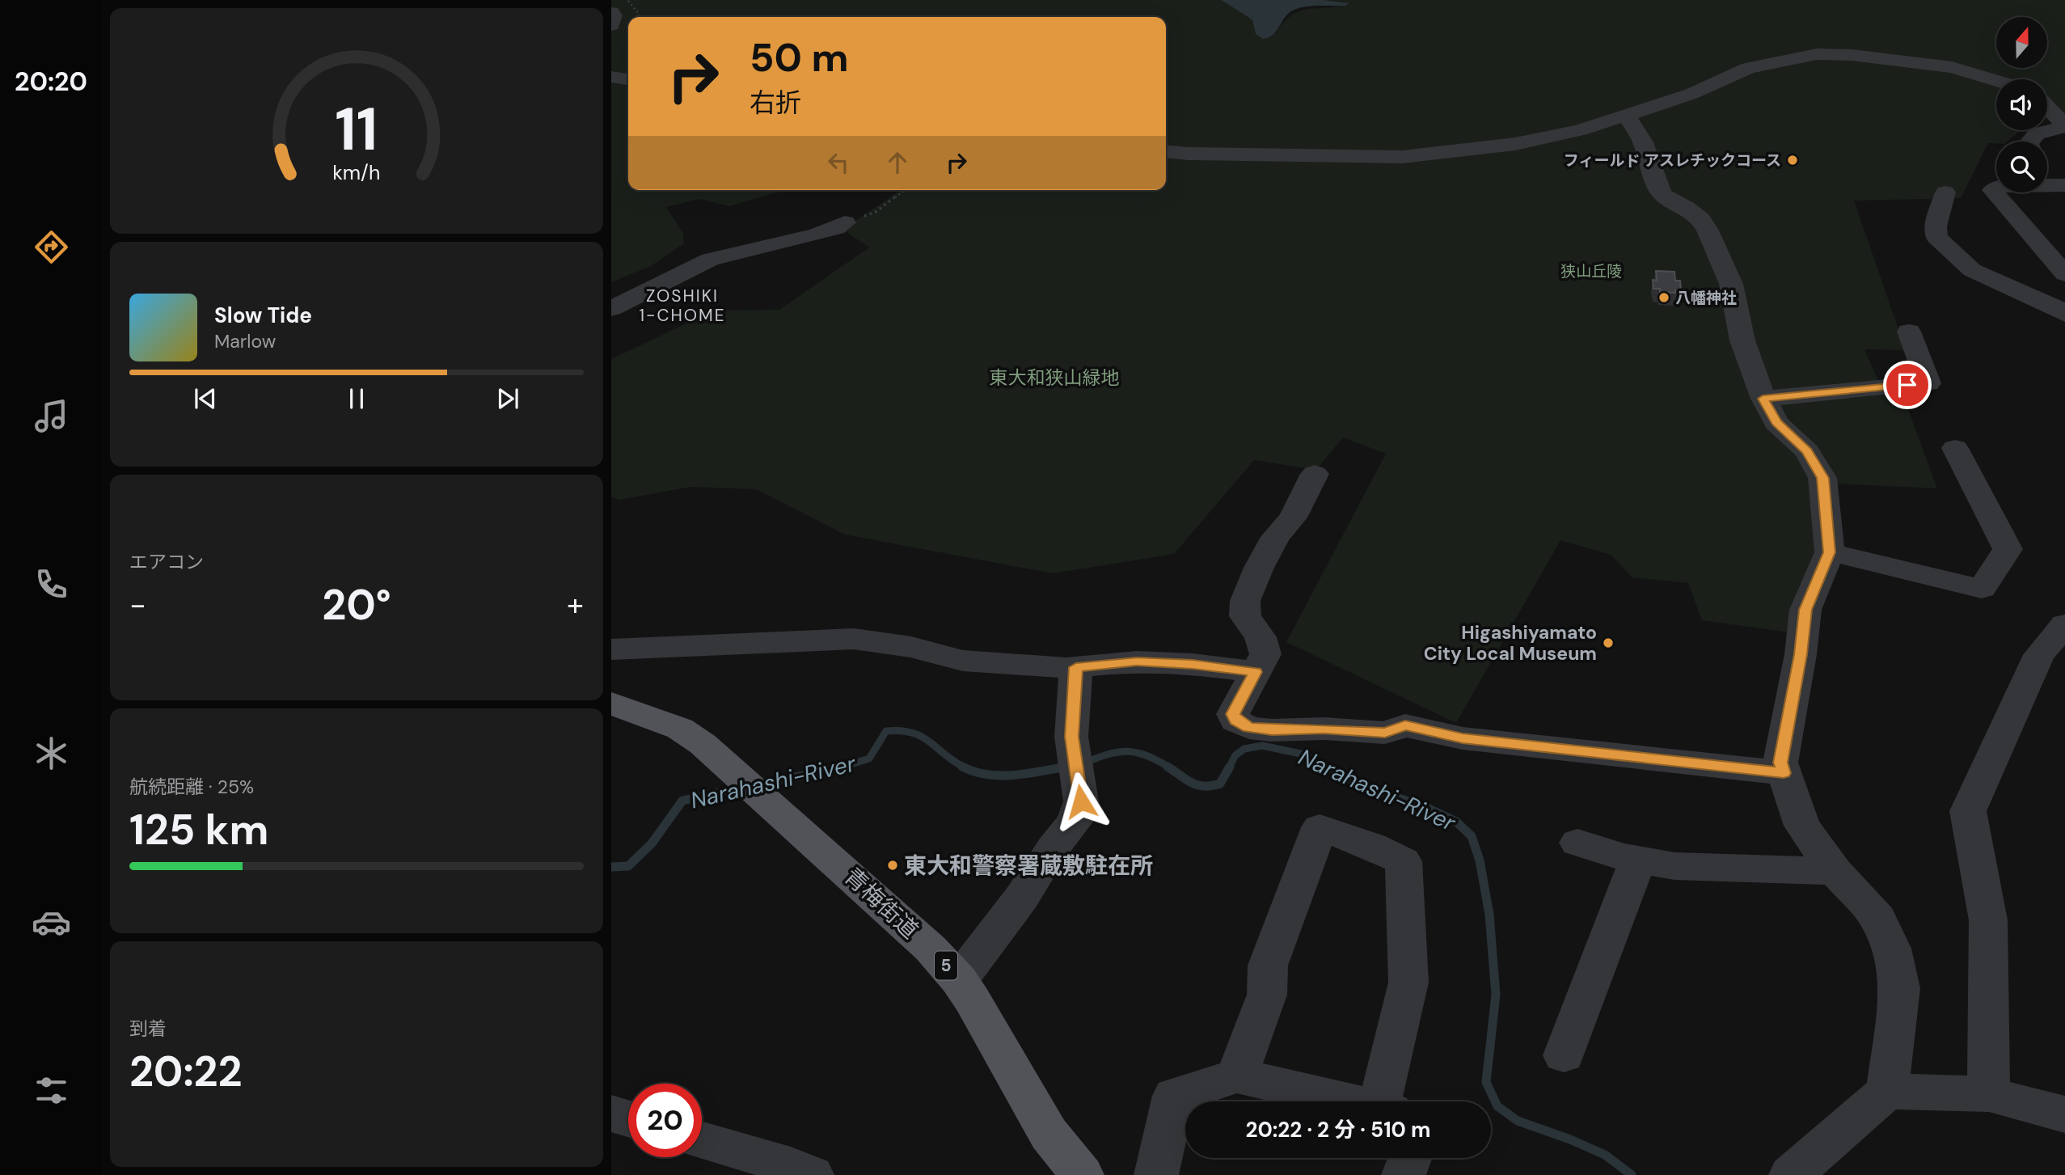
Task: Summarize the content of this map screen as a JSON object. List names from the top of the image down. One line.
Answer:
{"streets":{"main road":["青梅街道","5"]},"districts":["ZOSHIKI 1-CHOME"],"water":["Narahashi-River"],"parks":["狭山丘陵","東大和狭山緑地"],"places":["フィールド アスレチックコース","八幡神社","Higashiyamato City Local Museum","東大和警察署蔵敷駐在所"],"north":"top","page":{"tabs":"20:20","turn":["50 m","右折"],"song":["Slow Tide","Marlow"],"tile":["エアコン",["航続距離 · 25%","125 km"],["到着","20:22"]],"heat":["−","20°","+"],"limit":"20","trip":"20:22 · 2 分 · 510 m","gauge":["11","km/h"]}}
